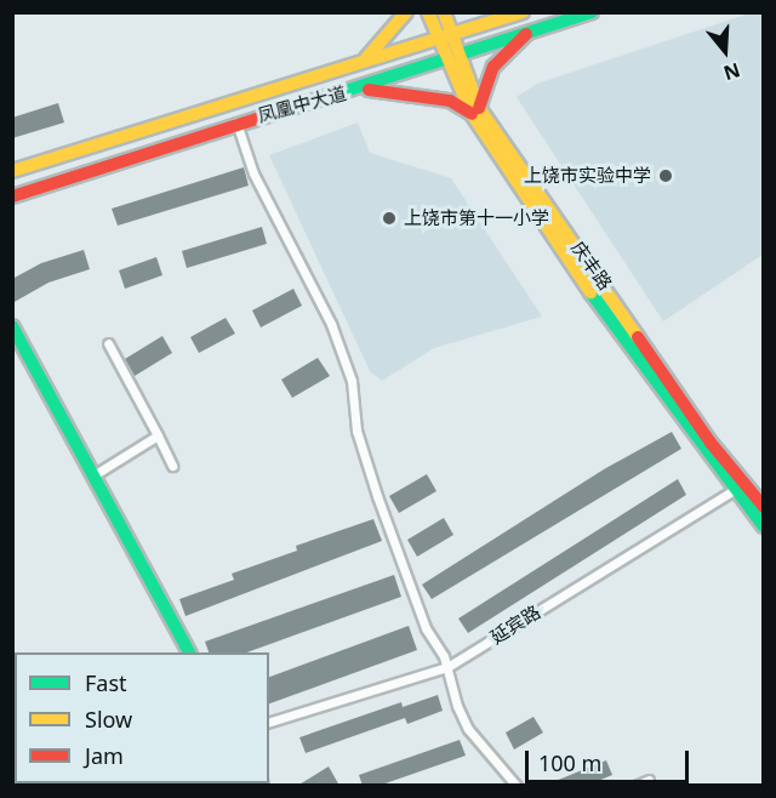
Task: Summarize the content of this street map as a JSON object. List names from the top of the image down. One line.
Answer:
{"streets":{"main road":["凤凰中大道"],"street":["延宾路"]},"places":["上饶市实验中学","上饶市第十一小学"],"legend":["Fast","Slow","Jam"],"scale_bar":"100 m","north":"bottom"}
